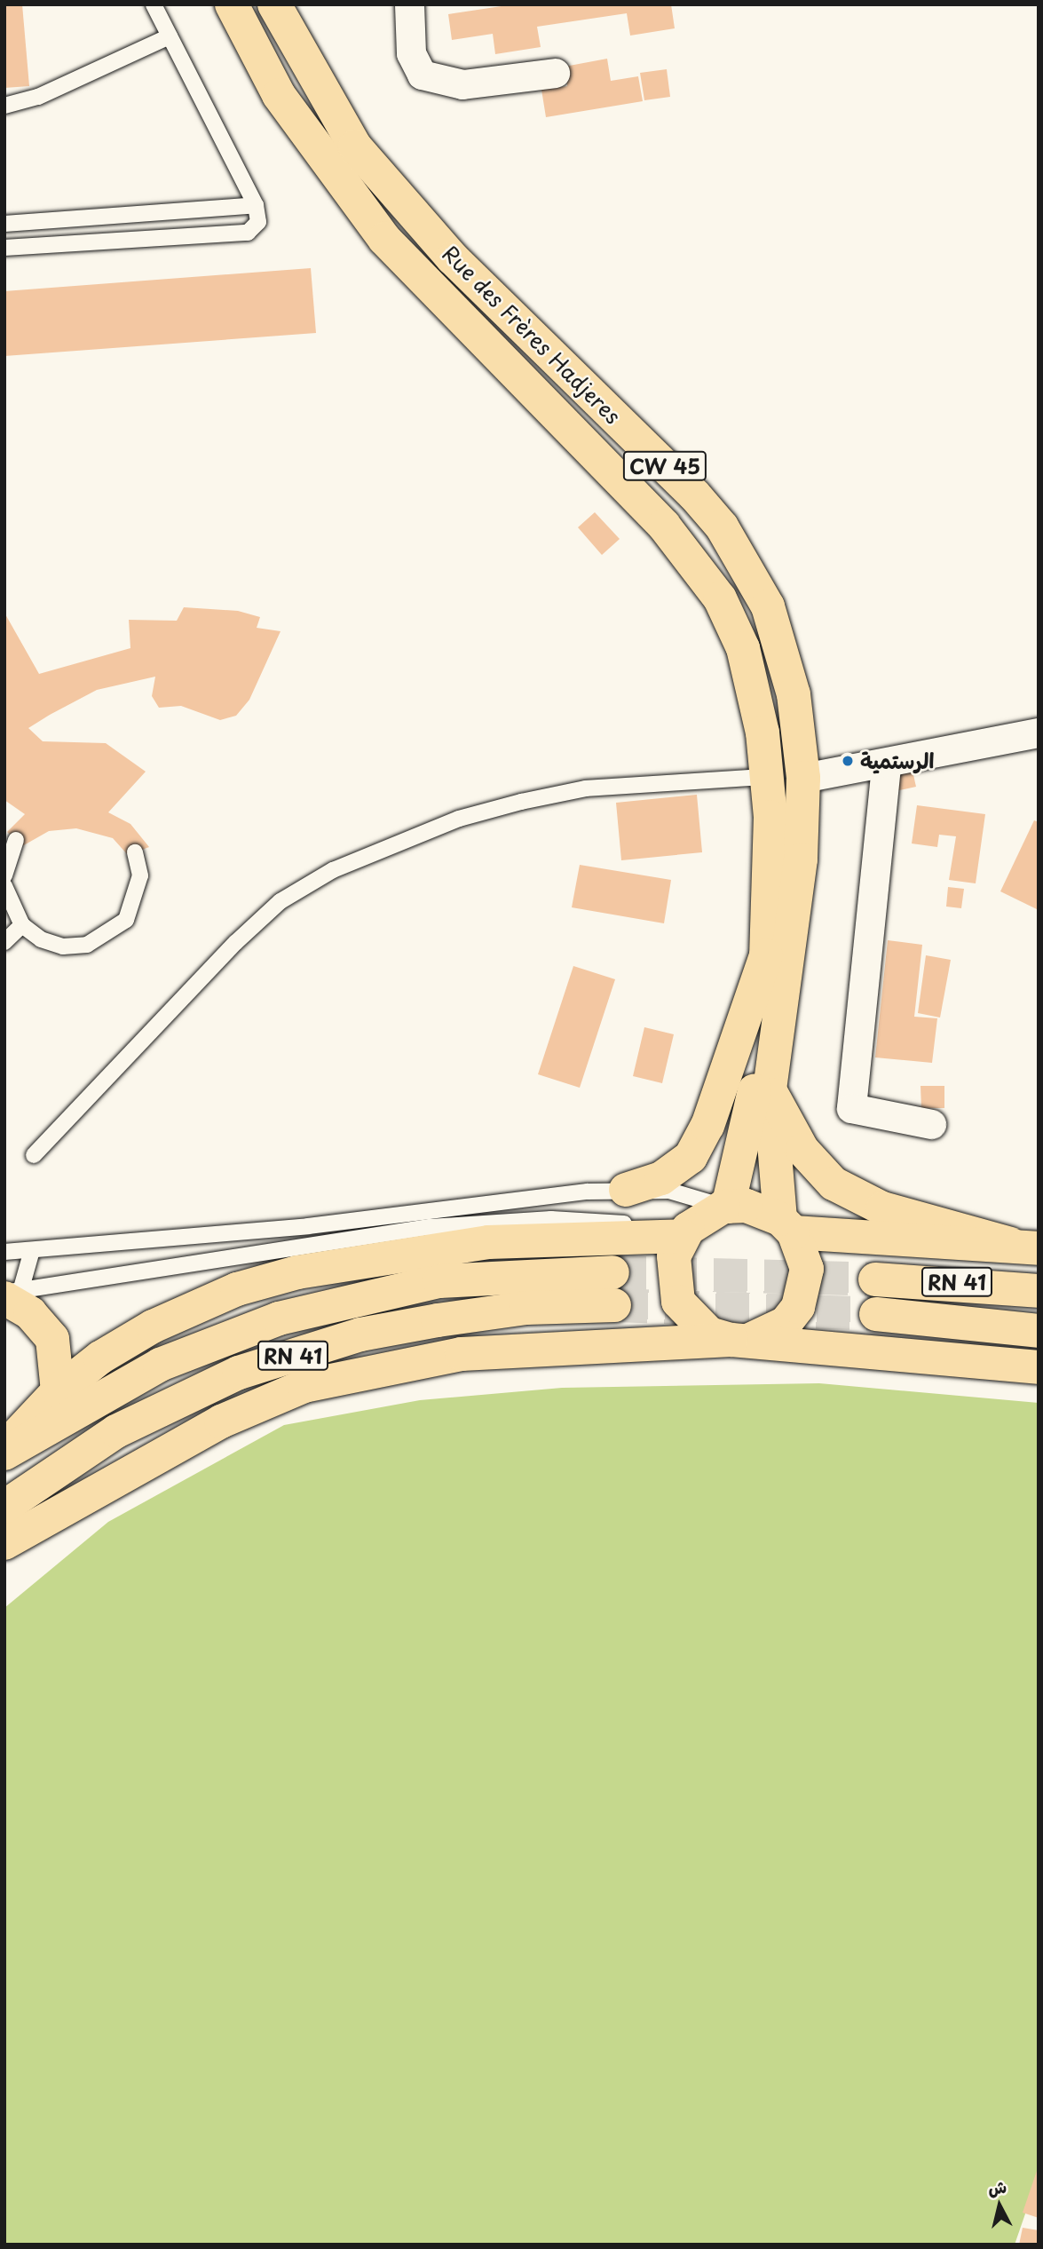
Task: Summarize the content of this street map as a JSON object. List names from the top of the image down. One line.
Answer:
{"streets":{"main road":["Rue des Frères Hadjeres","CW 45","RN 41"]},"places":["الرستمية"],"north":"top"}
